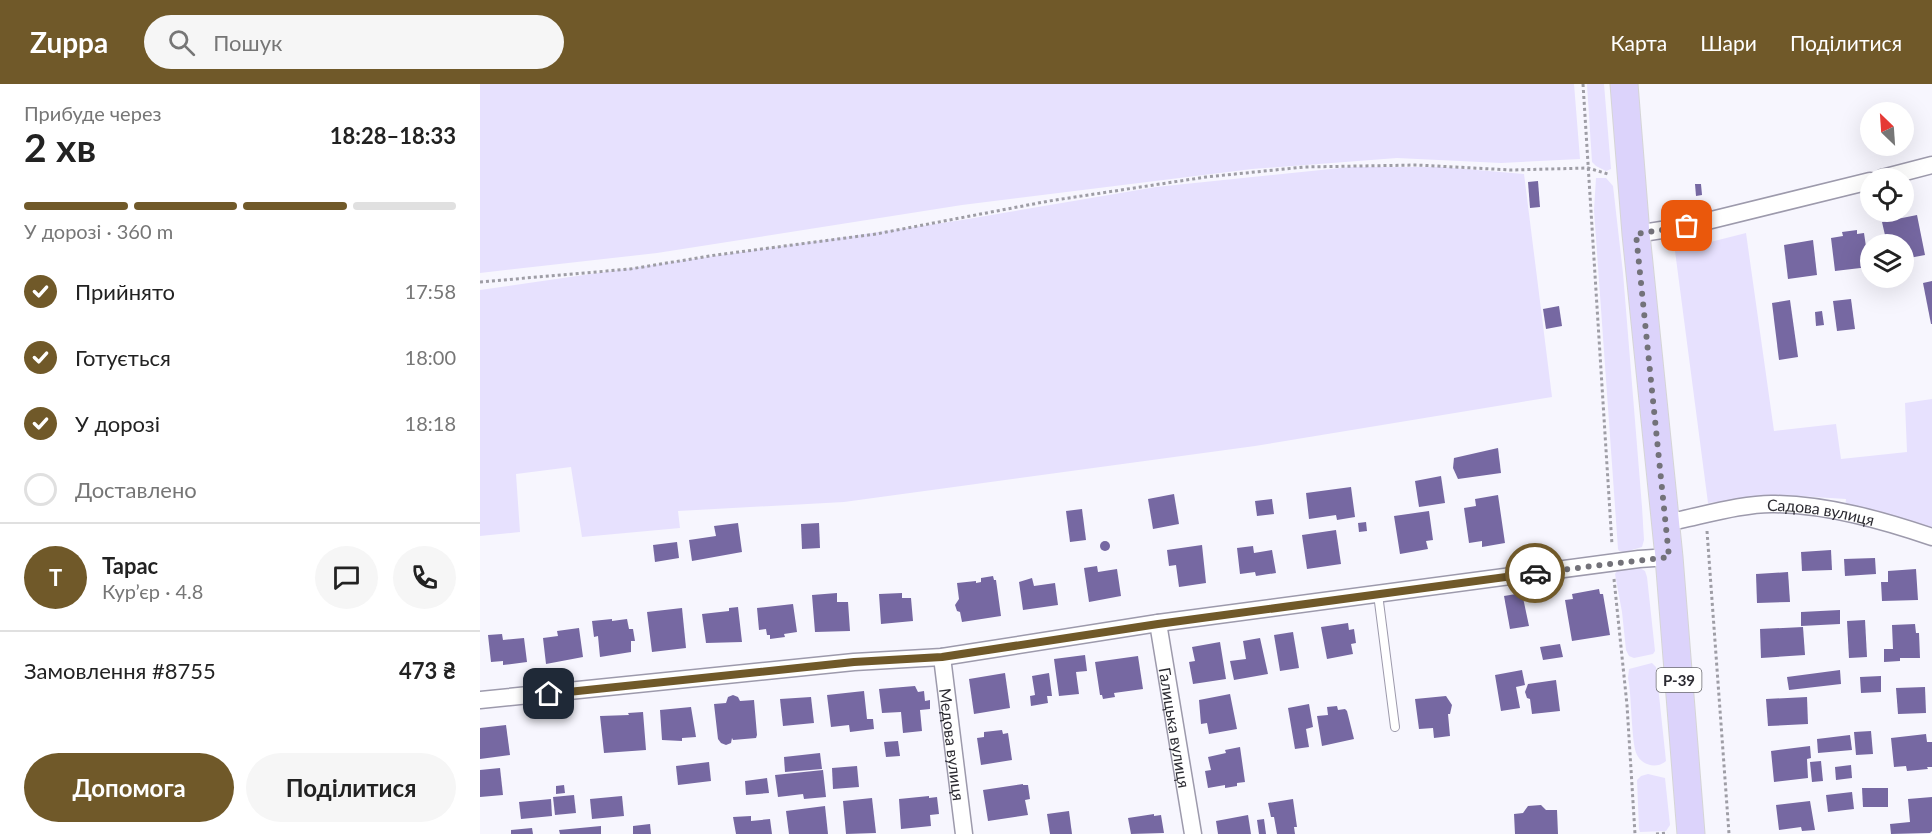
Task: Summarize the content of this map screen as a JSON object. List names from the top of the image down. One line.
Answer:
{"streets":{"main road":["Р-39"],"street":["Садова вулиця","Галицька вулиця","Медова вулиця"]},"crossings":[["Садова вулиця","Р-39"]],"north":"top left","page":{"header":"Zuppa","search":"Пошук","nav":["Карта","Шари","Поділитися"],"heading":["2 хв","Прибуде через","18:28–18:33"],"panel":["Тарас","Кур’єр · 4.8","Замовлення #8755","473 ₴"],"bar":"У дорозі · 360 m","list":[["Прийнято","17:58"],["Готується","18:00"],["У дорозі","18:18"],"Доставлено"],"round":"Т","buttons":["Допомога","Поділитися"]}}
